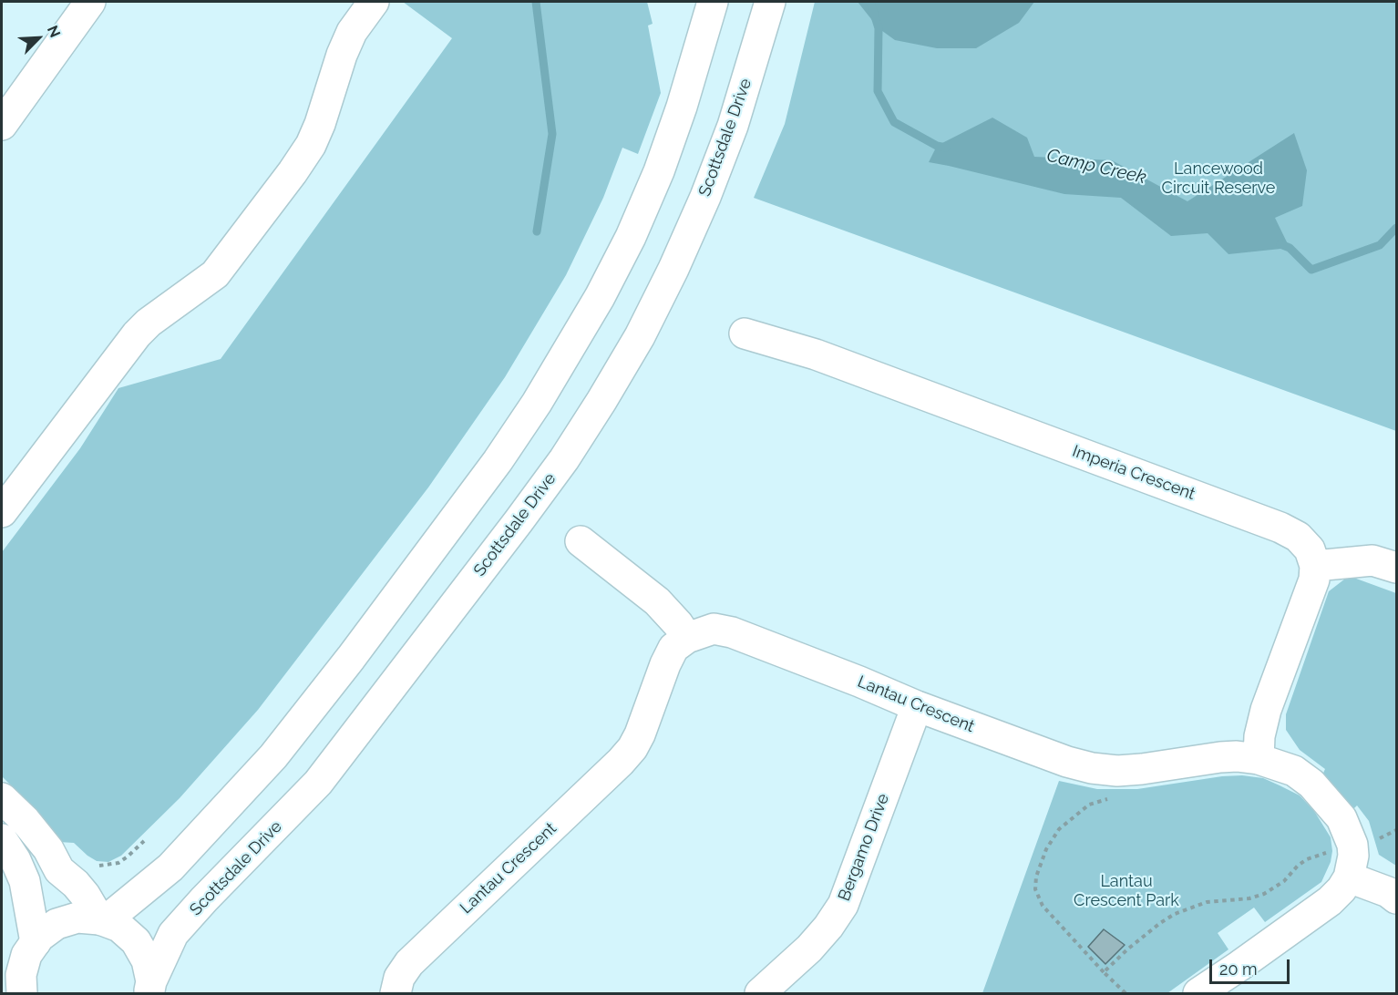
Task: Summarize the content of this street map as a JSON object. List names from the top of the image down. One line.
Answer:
{"streets":{"street":["Scottsdale Drive","Imperia Crescent","Lantau Crescent","Bergamo Drive"]},"crossings":[["Lantau Crescent","Bergamo Drive"]],"water":["Camp Creek"],"parks":["Lancewood Circuit Reserve","Lantau Crescent Park"],"scale_bar":"20 m","north":"top right"}
